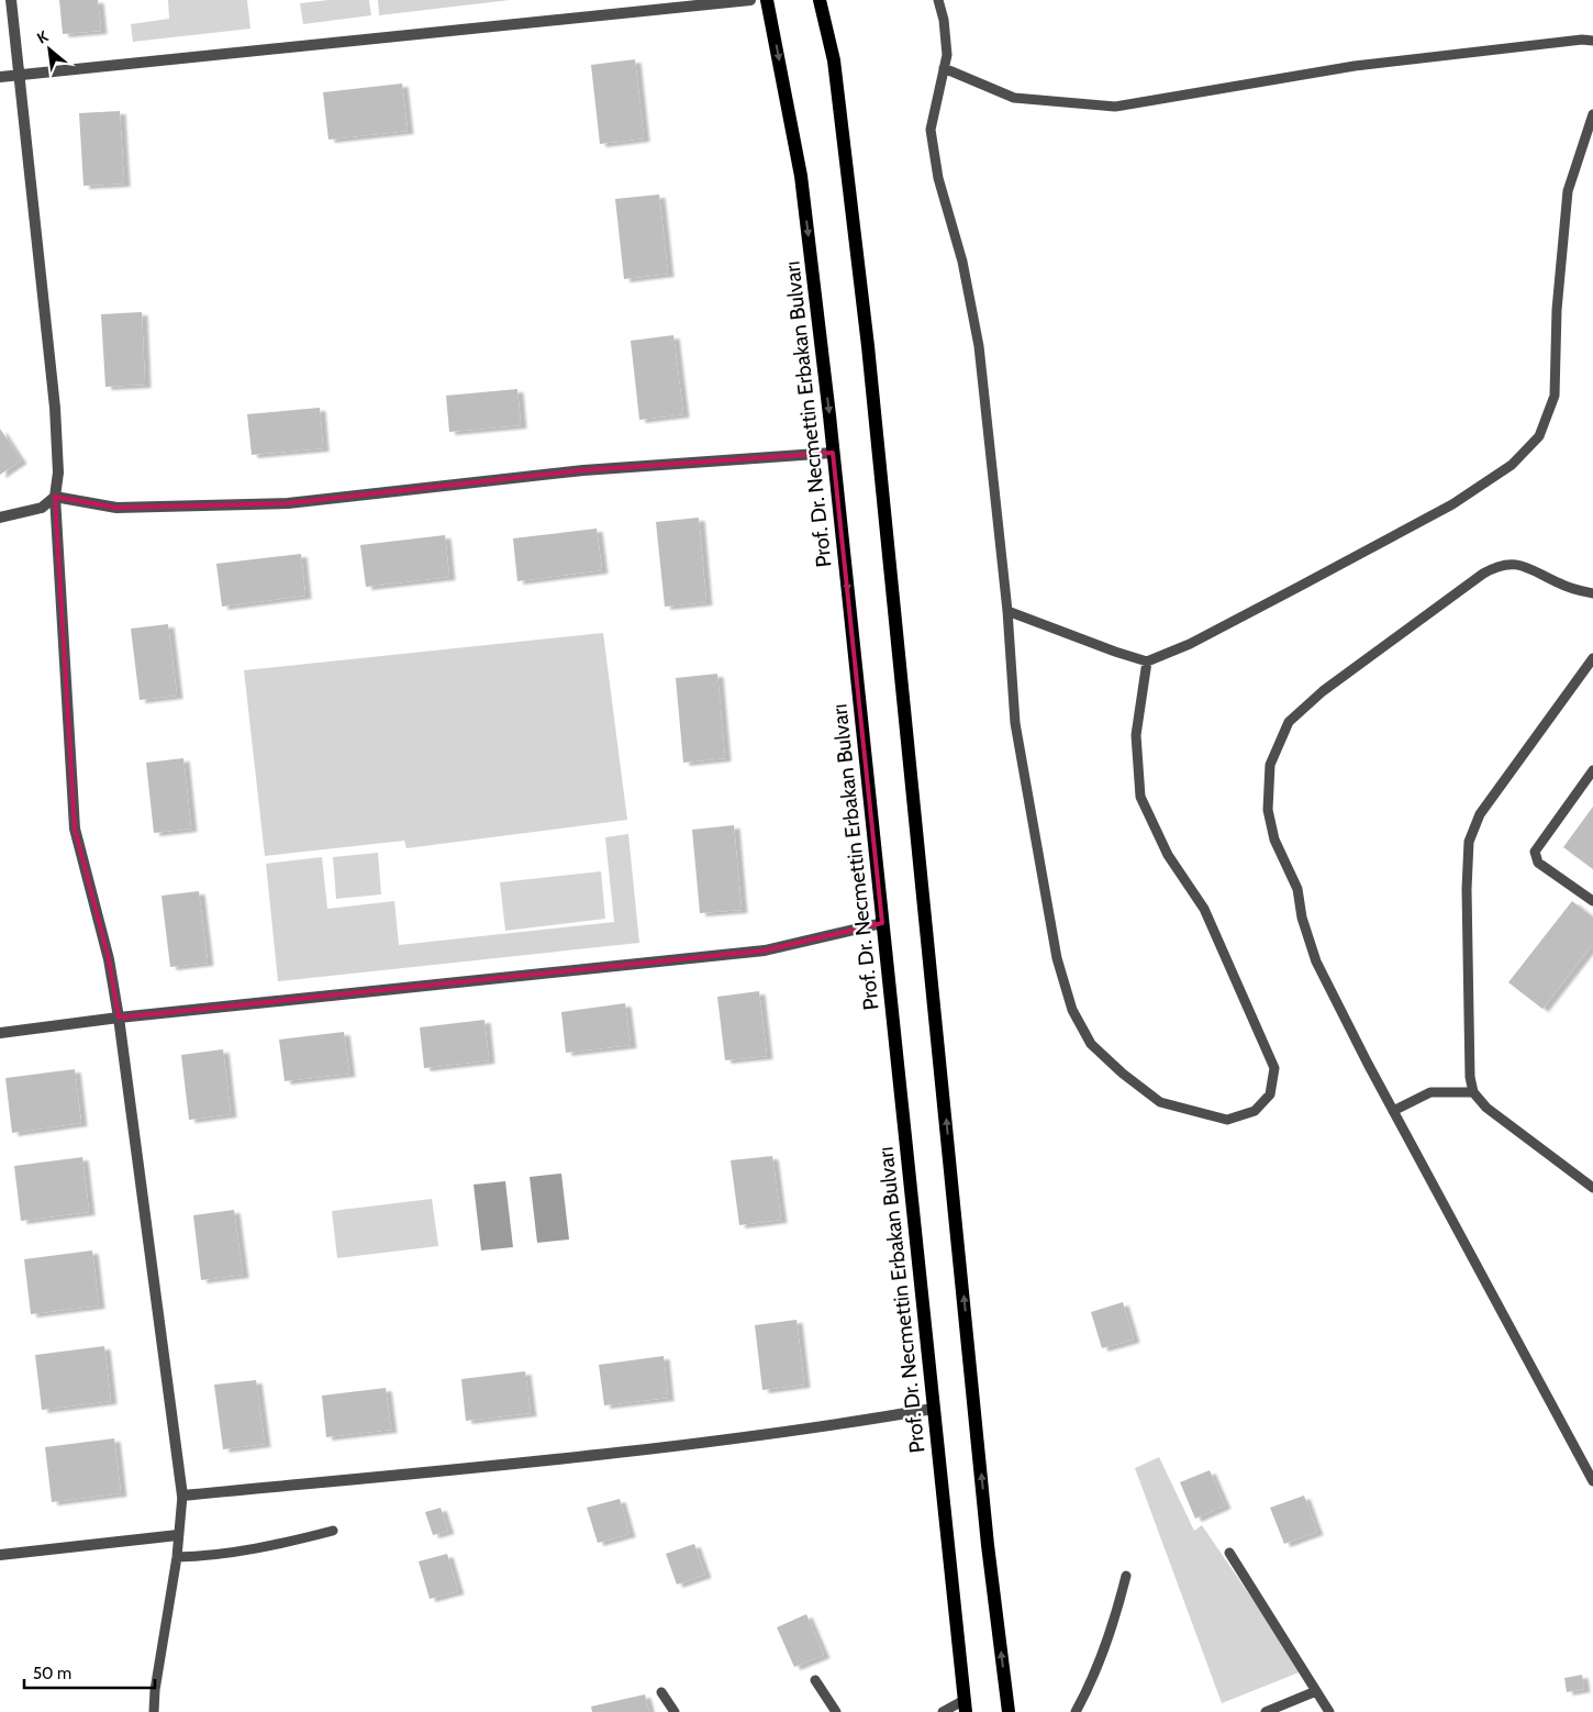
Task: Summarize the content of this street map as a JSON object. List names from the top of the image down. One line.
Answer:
{"streets":{"main road":["Prof. Dr. Necmettin Erbakan Bulvarı"]},"scale_bar":"50 m","north":"top left"}
